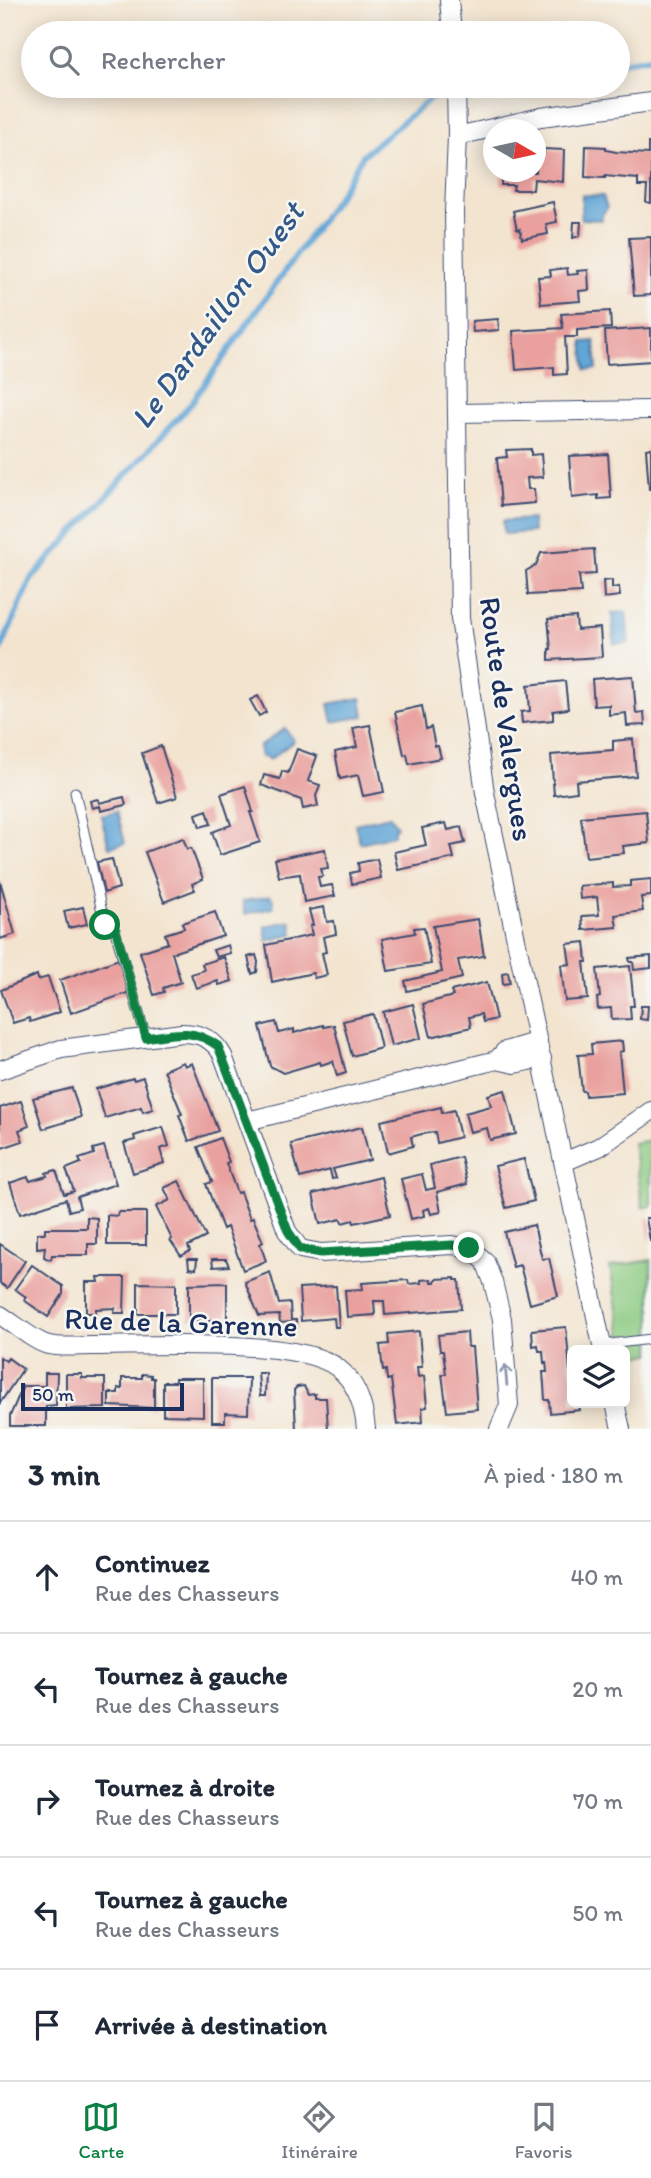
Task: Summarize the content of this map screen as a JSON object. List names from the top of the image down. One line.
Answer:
{"streets":{"street":["Route de Valergues","Rue de la Garenne"]},"water":["Le Dardaillon Ouest"],"scale_bar":"50 m","north":"right","page":{"search":"Rechercher","scale":"50 m","heading":["3 min","À pied · 180 m"],"list":[["Continuez","Rue des Chasseurs","40 m"],["Tournez à gauche","Rue des Chasseurs","20 m"],["Tournez à droite","Rue des Chasseurs","70 m"],["Tournez à gauche","Rue des Chasseurs","50 m"],"Arrivée à destination"],"nav":["Carte","Itinéraire","Favoris"]}}
